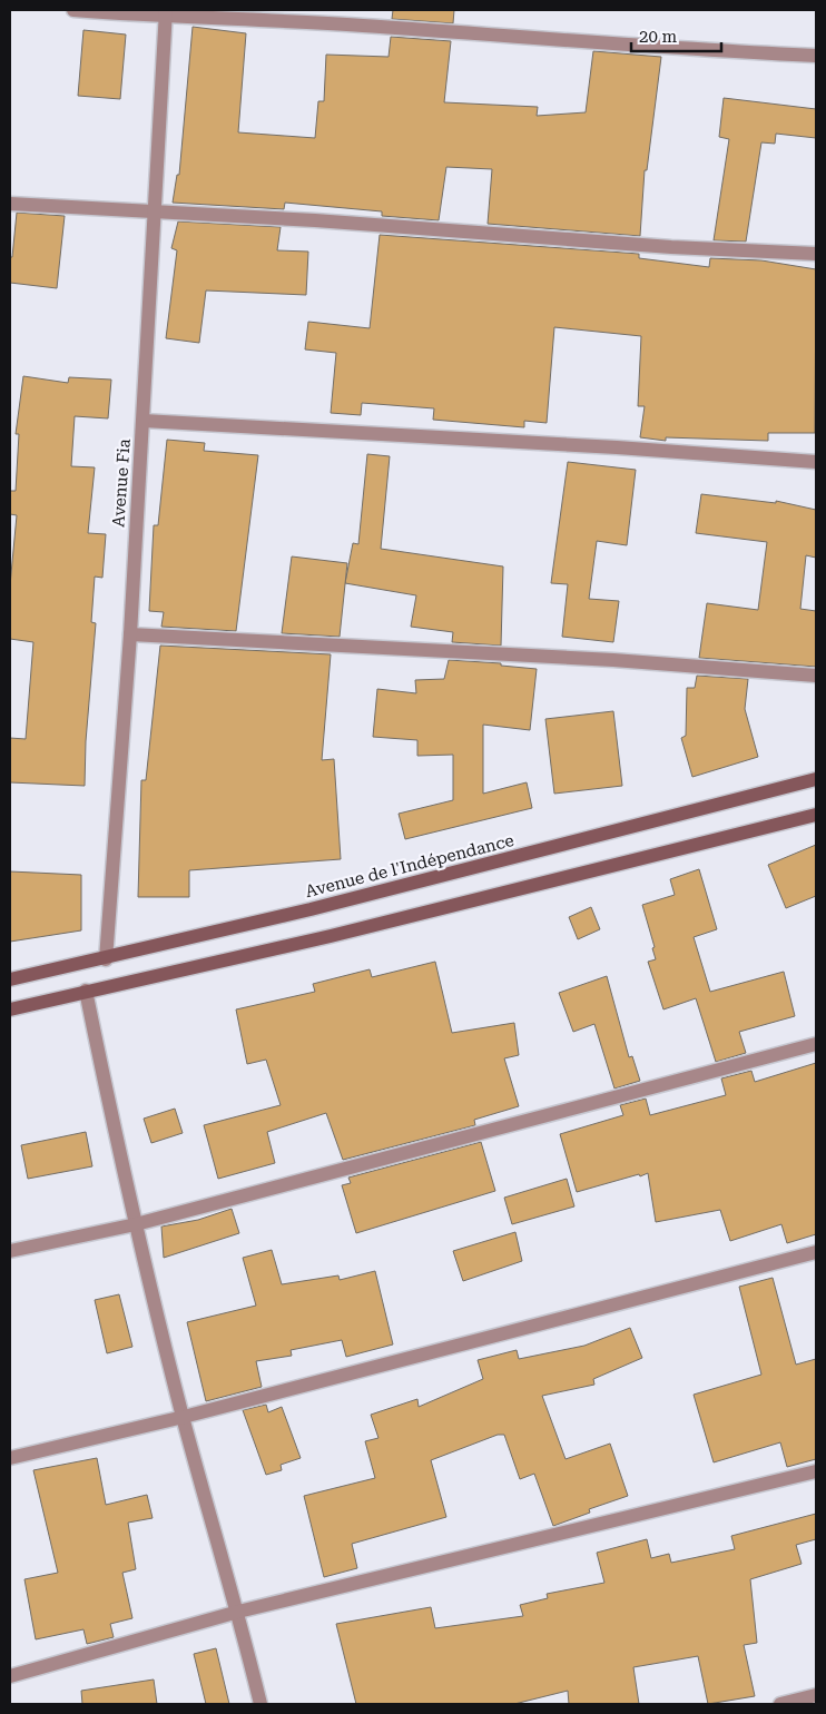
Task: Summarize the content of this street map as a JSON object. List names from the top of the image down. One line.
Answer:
{"streets":{"street":["Avenue Fia","Avenue de l'Indépendance"]},"crossings":[["Avenue Fia","Avenue de l'Indépendance"]],"scale_bar":"20 m"}
